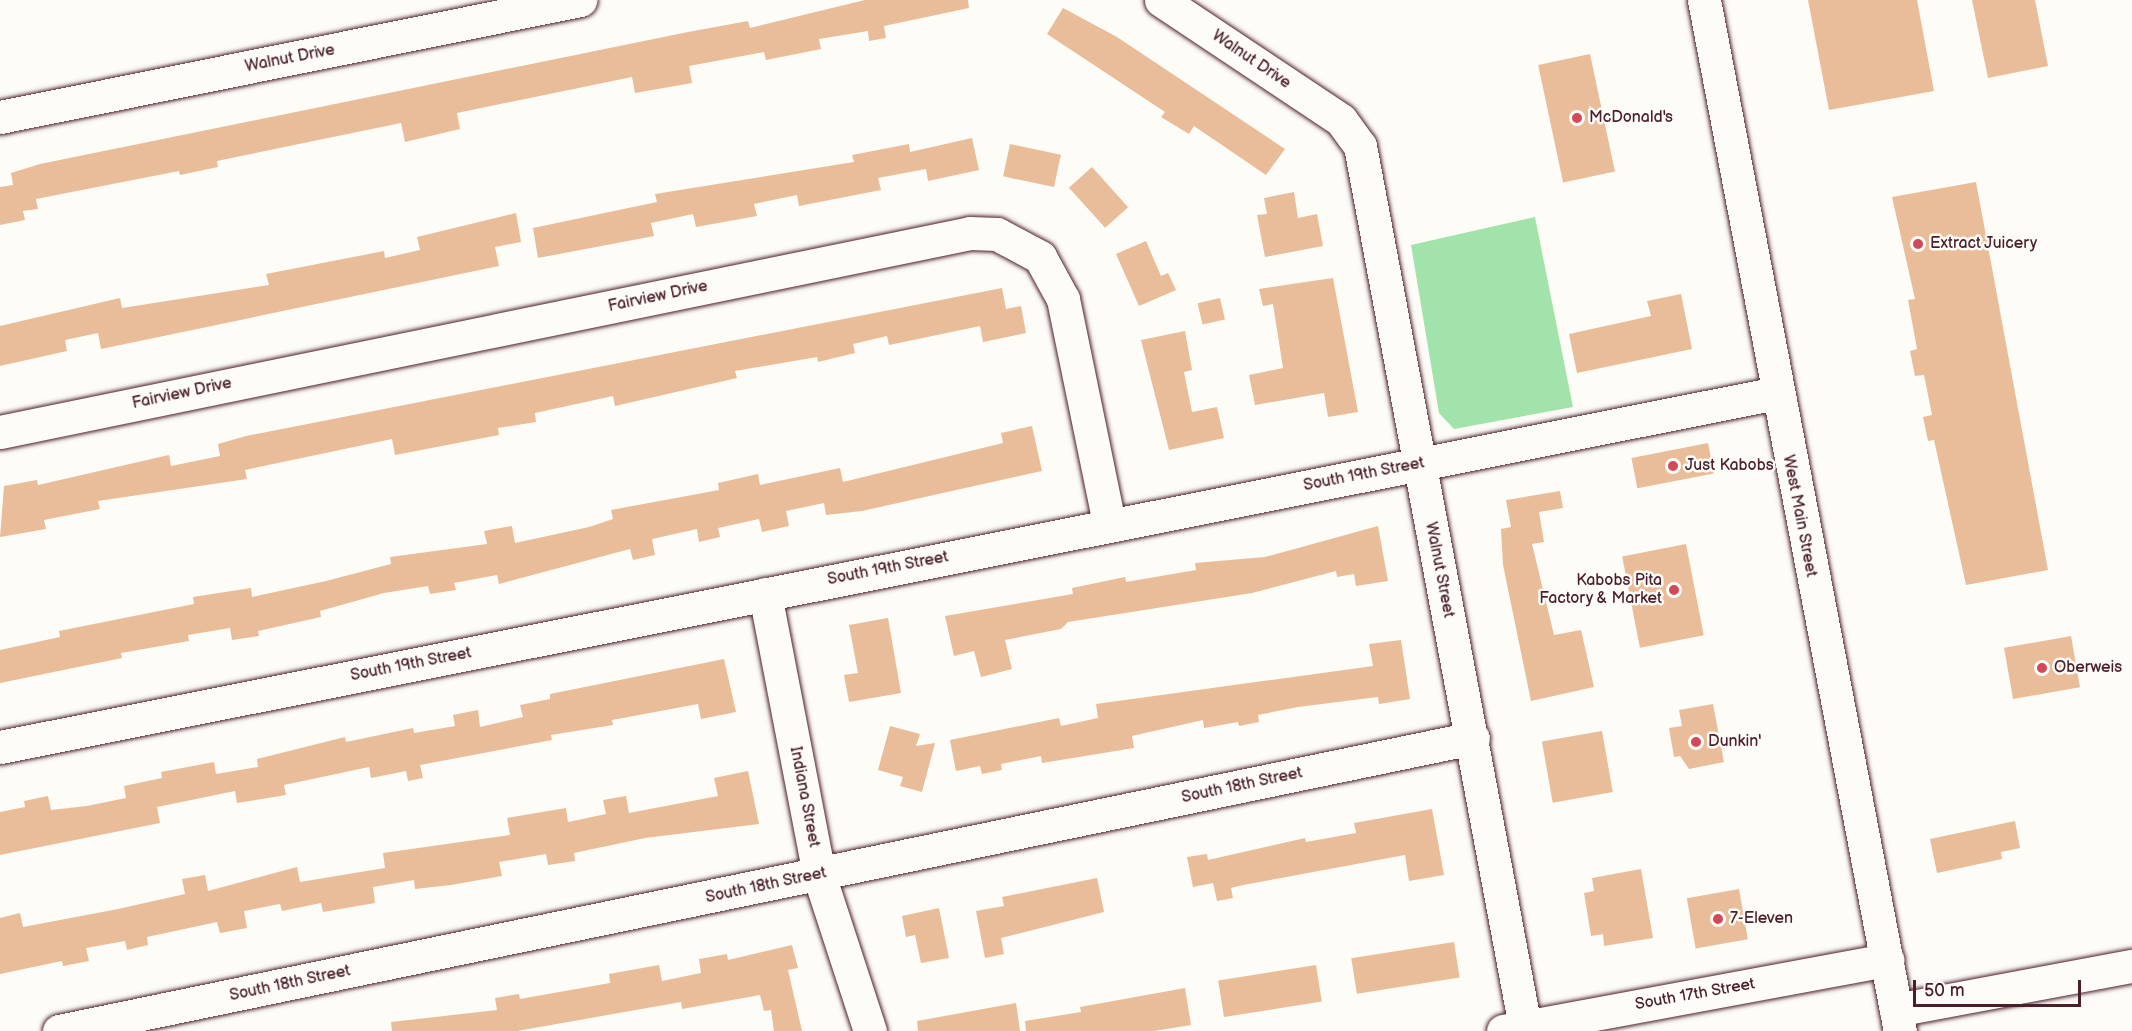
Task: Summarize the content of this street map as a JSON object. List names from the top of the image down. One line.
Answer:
{"streets":{"street":["Walnut Drive","Fairview Drive","South 19th Street","West Main Street","Walnut Street","South 18th Street","Indiana Street","South 17th Street"]},"crossings":[["Walnut Drive","Walnut Street"],["Fairview Drive","South 19th Street"],["South 19th Street","West Main Street"],["South 19th Street","Walnut Street"],["South 19th Street","Indiana Street"],["West Main Street","South 17th Street"],["Walnut Street","South 18th Street"],["Walnut Street","South 17th Street"],["South 18th Street","Indiana Street"]],"places":["McDonald's","Extract Juicery","Just Kabobs","Kabobs Pita Factory & Market","Oberweis","Dunkin'","7-Eleven"],"scale_bar":"50 m"}
